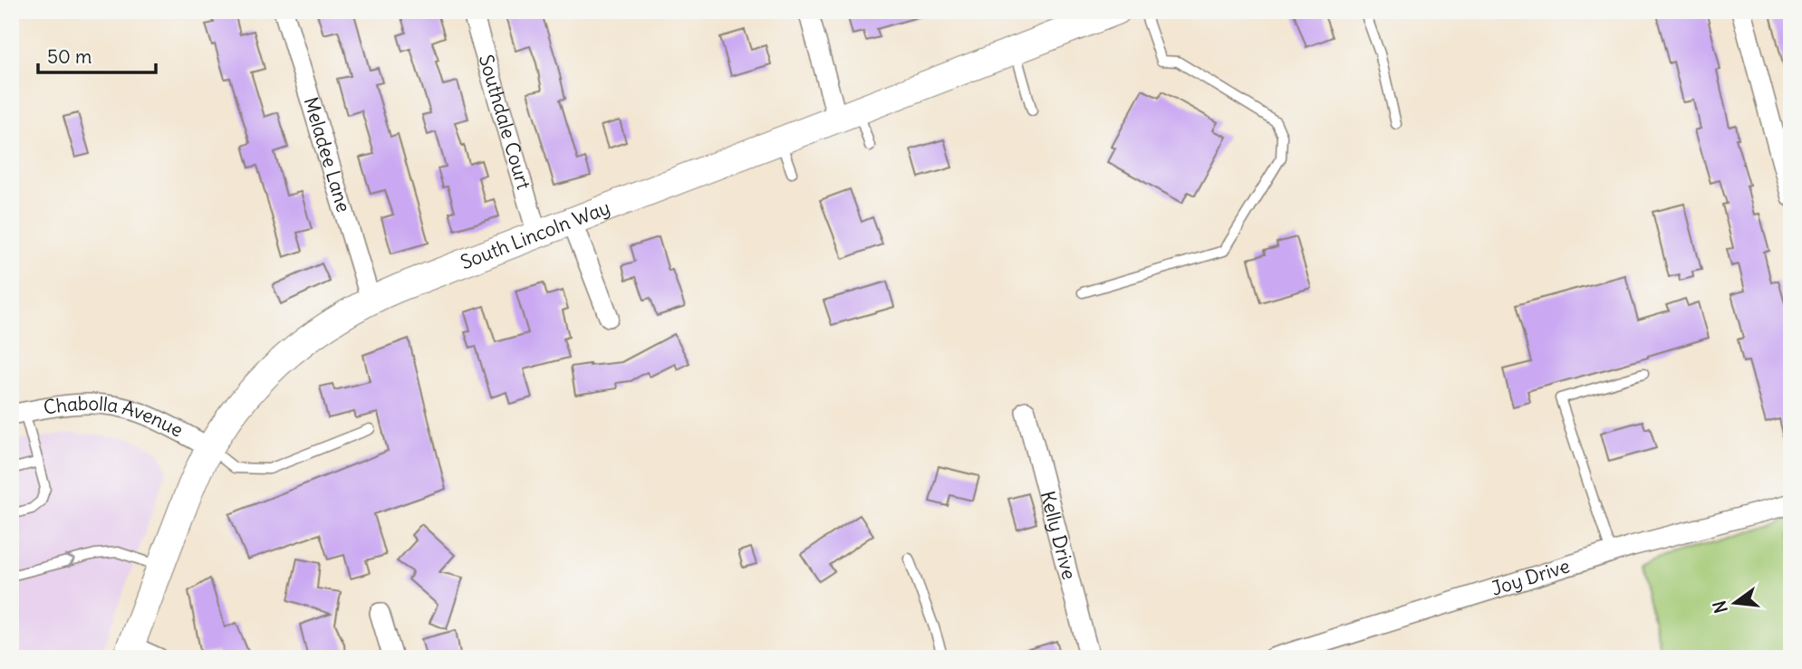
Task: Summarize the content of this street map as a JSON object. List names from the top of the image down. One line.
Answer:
{"streets":{"main road":["South Lincoln Way"],"street":["Southdale Court","Meladee Lane","Chabolla Avenue","Kelly Drive","Joy Drive"]},"crossings":[["Southdale Court","South Lincoln Way"],["Meladee Lane","South Lincoln Way"],["South Lincoln Way","Chabolla Avenue"]],"scale_bar":"50 m","north":"left"}
